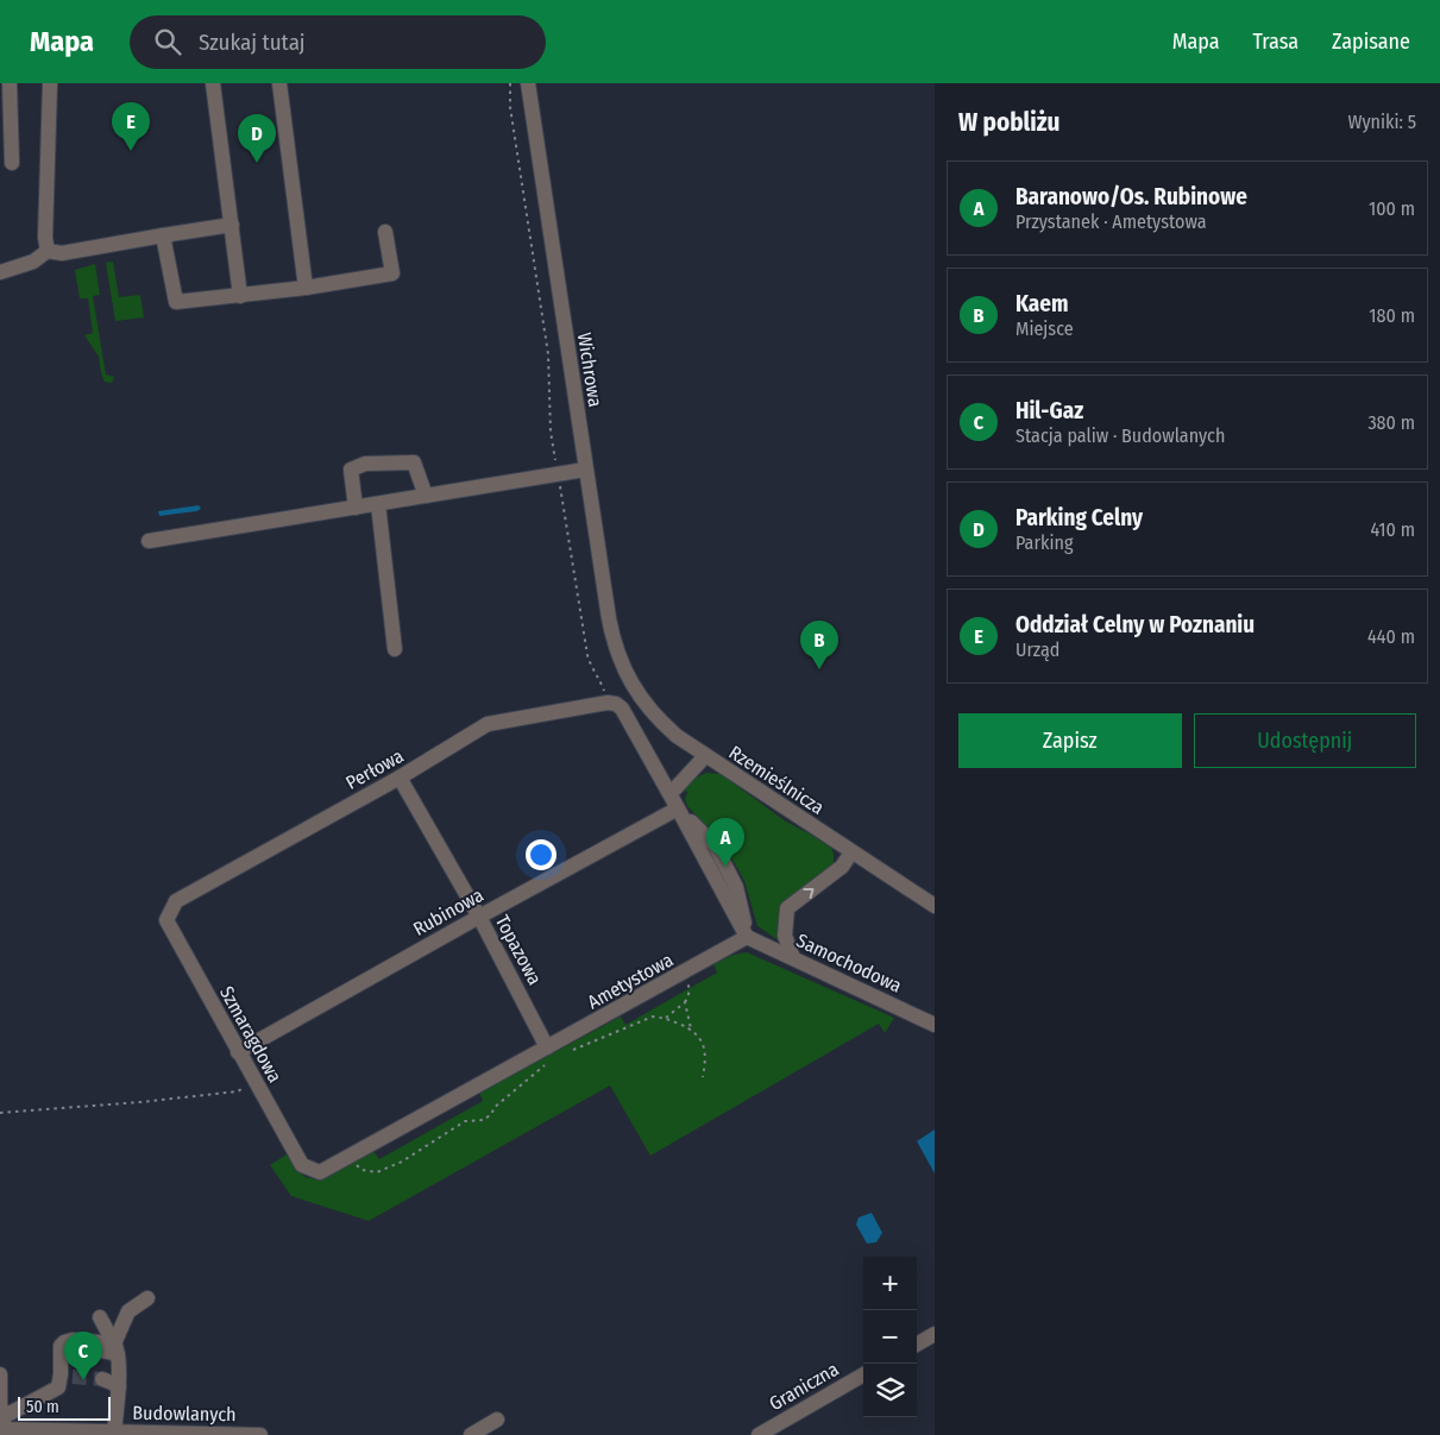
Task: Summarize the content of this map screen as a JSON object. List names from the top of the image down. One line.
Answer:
{"streets":{"street":["Wichrowa","Perłowa","Rzemieślnicza","Rubinowa","Topazowa","Samochodowa","Ametystowa","Szmaragdowa","Graniczna","Budowlanych"]},"crossings":[["Wichrowa","Rzemieślnicza"],["Perłowa","Topazowa"],["Perłowa","Szmaragdowa"],["Rubinowa","Topazowa"],["Rubinowa","Szmaragdowa"],["Topazowa","Ametystowa"],["Samochodowa","Ametystowa"],["Ametystowa","Szmaragdowa"]],"scale_bar":"50 m","page":{"header":"Mapa","search":"Szukaj tutaj","nav":["Mapa","Trasa","Zapisane"],"heading":["W pobliżu","Wyniki: 5"],"pins":["E","D","B","A","C"],"list":[{"mark":"A","name":"Baranowo/Os. Rubinowe","note":"Przystanek · Ametystowa","value":"100 m"},{"mark":"B","name":"Kaem","note":"Miejsce","value":"180 m"},{"mark":"C","name":"Hil-Gaz","note":"Stacja paliw · Budowlanych","value":"380 m"},{"mark":"D","name":"Parking Celny","note":"Parking","value":"410 m"},{"mark":"E","name":"Oddział Celny w Poznaniu","note":"Urząd","value":"440 m"}],"buttons":["Zapisz","Udostępnij"],"map_buttons":["+","−"],"scale":"50 m"}}
